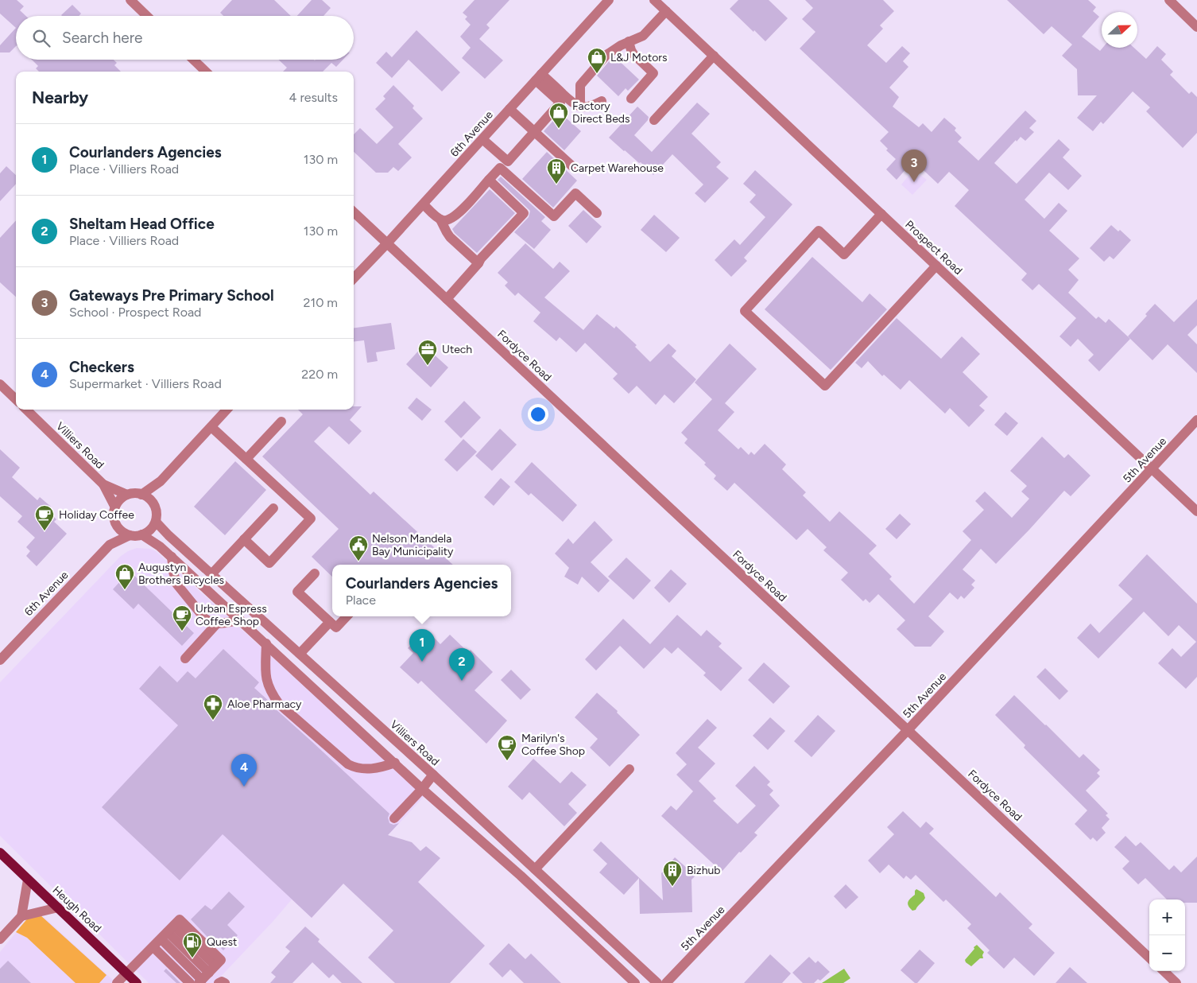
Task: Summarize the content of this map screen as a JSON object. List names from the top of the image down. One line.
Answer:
{"streets":{"main road":["Heugh Road"],"street":["6th Avenue","Prospect Road","Fordyce Road","Villiers Road","5th Avenue"]},"crossings":[["6th Avenue","Fordyce Road"],["6th Avenue","Villiers Road"],["Prospect Road","5th Avenue"],["Fordyce Road","5th Avenue"]],"places":{"shop":["L&J Motors","Factory Direct Beds","Augustyn Brothers Bicycles"],"building":["Carpet Warehouse","Bizhub"],"office":["Utech"],"cafe":["Holiday Coffee","Urban Espress Coffee Shop","Marilyn's Coffee Shop"],"public building":["Nelson Mandela Bay Municipality"],"pharmacy":["Aloe Pharmacy"],"fuel station":["Quest"]},"north":"right","page":{"search":"Search here","heading":["Nearby","4 results"],"list":[{"mark":"1","name":"Courlanders Agencies","note":"Place · Villiers Road","value":"130 m"},{"mark":"2","name":"Sheltam Head Office","note":"Place · Villiers Road","value":"130 m"},{"mark":"3","name":"Gateways Pre Primary School","note":"School · Prospect Road","value":"210 m"},{"mark":"4","name":"Checkers","note":"Supermarket · Villiers Road","value":"220 m"}],"pins":["3","1","2","4"],"popup":["Courlanders Agencies","Place"],"map_buttons":["+","−"]}}
